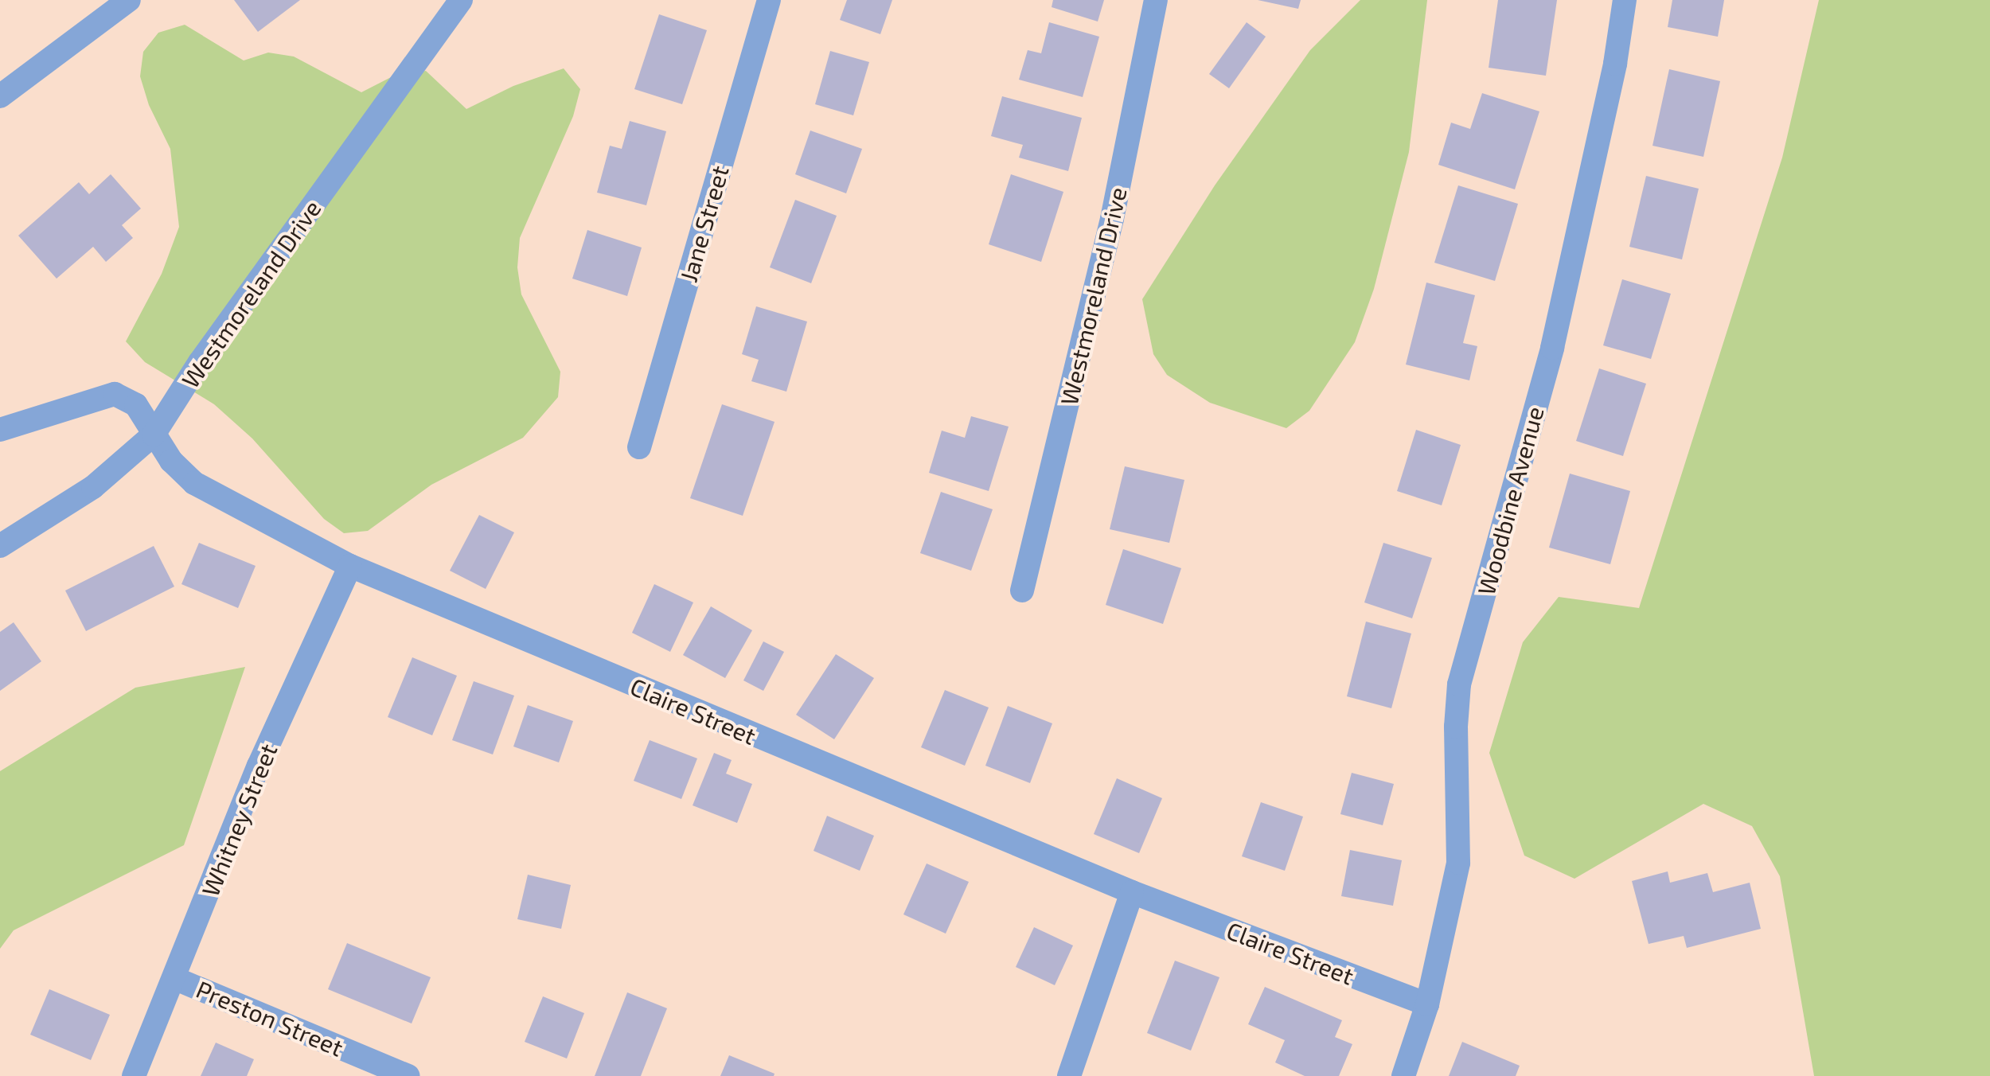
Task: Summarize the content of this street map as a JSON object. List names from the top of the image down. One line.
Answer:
{"streets":{"street":["Jane Street","Westmoreland Drive","Woodbine Avenue","Claire Street","Whitney Street","Preston Street"]},"crossings":[["Westmoreland Drive","Claire Street"],["Woodbine Avenue","Claire Street"],["Claire Street","Whitney Street"],["Whitney Street","Preston Street"]]}
